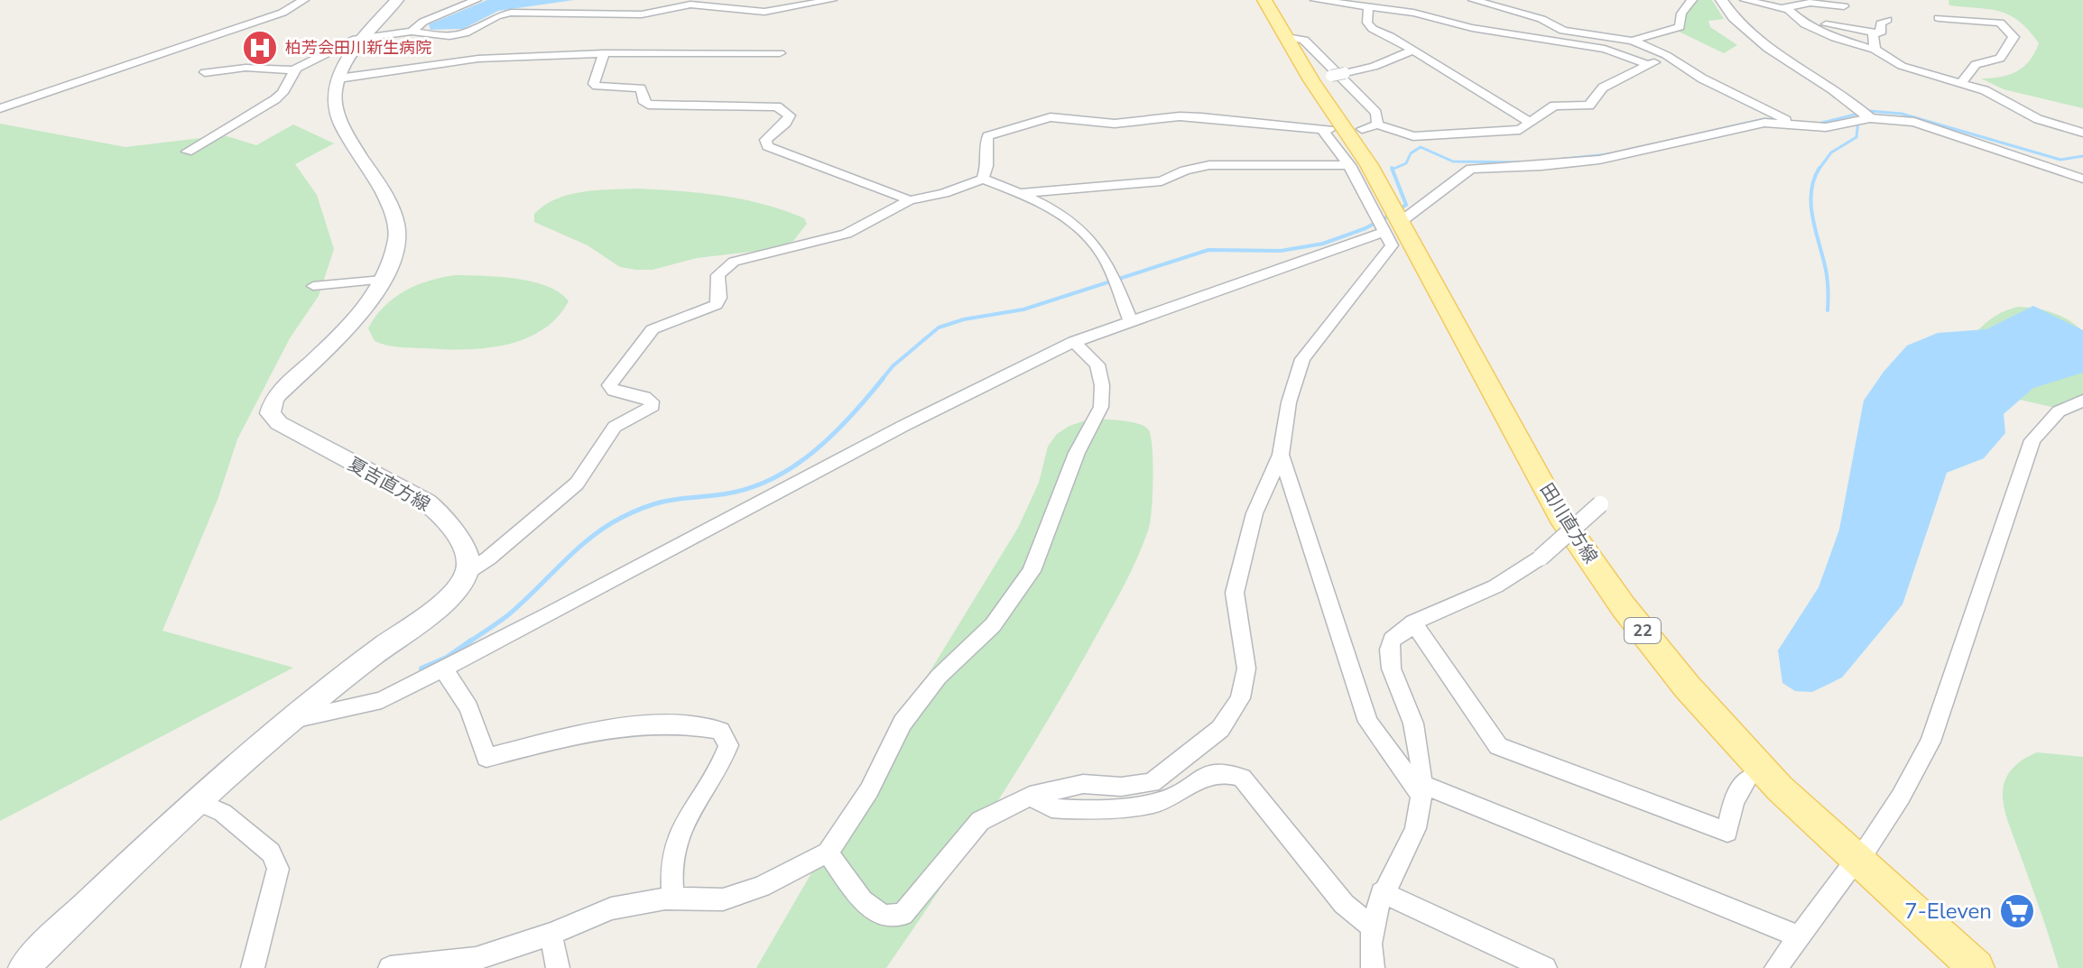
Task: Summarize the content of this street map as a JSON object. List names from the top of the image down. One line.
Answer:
{"streets":{"main road":["夏吉直方線","田川直方線","22"]},"places":{"hospital":["柏芳会田川新生病院"],"supermarket":["7-Eleven"]}}
